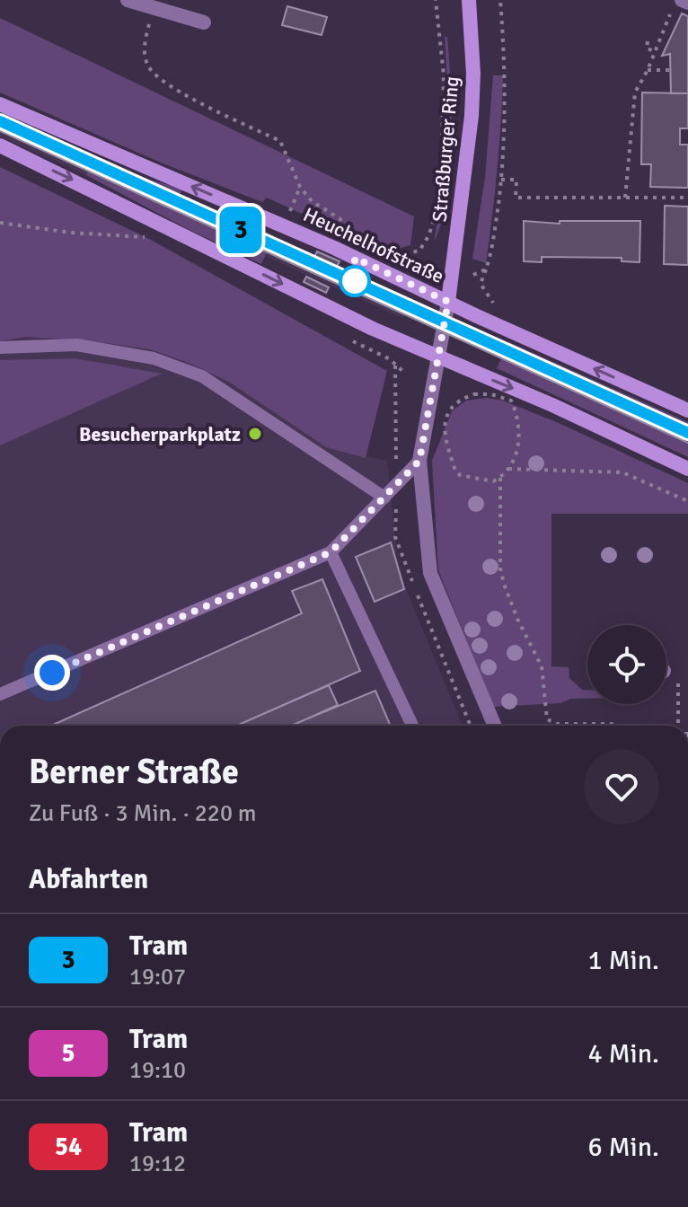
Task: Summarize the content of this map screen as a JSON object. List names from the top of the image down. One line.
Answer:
{"streets":{"main road":["Straßburger Ring","Heuchelhofstraße"]},"crossings":[["Straßburger Ring","Heuchelhofstraße"]],"places":["Besucherparkplatz"],"lines":["tram line 3"],"page":{"on_map":"3","heading":[["Berner Straße","Zu Fuß · 3 Min. · 220 m"],"Abfahrten"],"list":[{"mark":"3","name":"Tram","note":"19:07","value":"1 Min."},{"mark":"5","name":"Tram","note":"19:10","value":"4 Min."},{"mark":"54","name":"Tram","note":"19:12","value":"6 Min."}]}}
